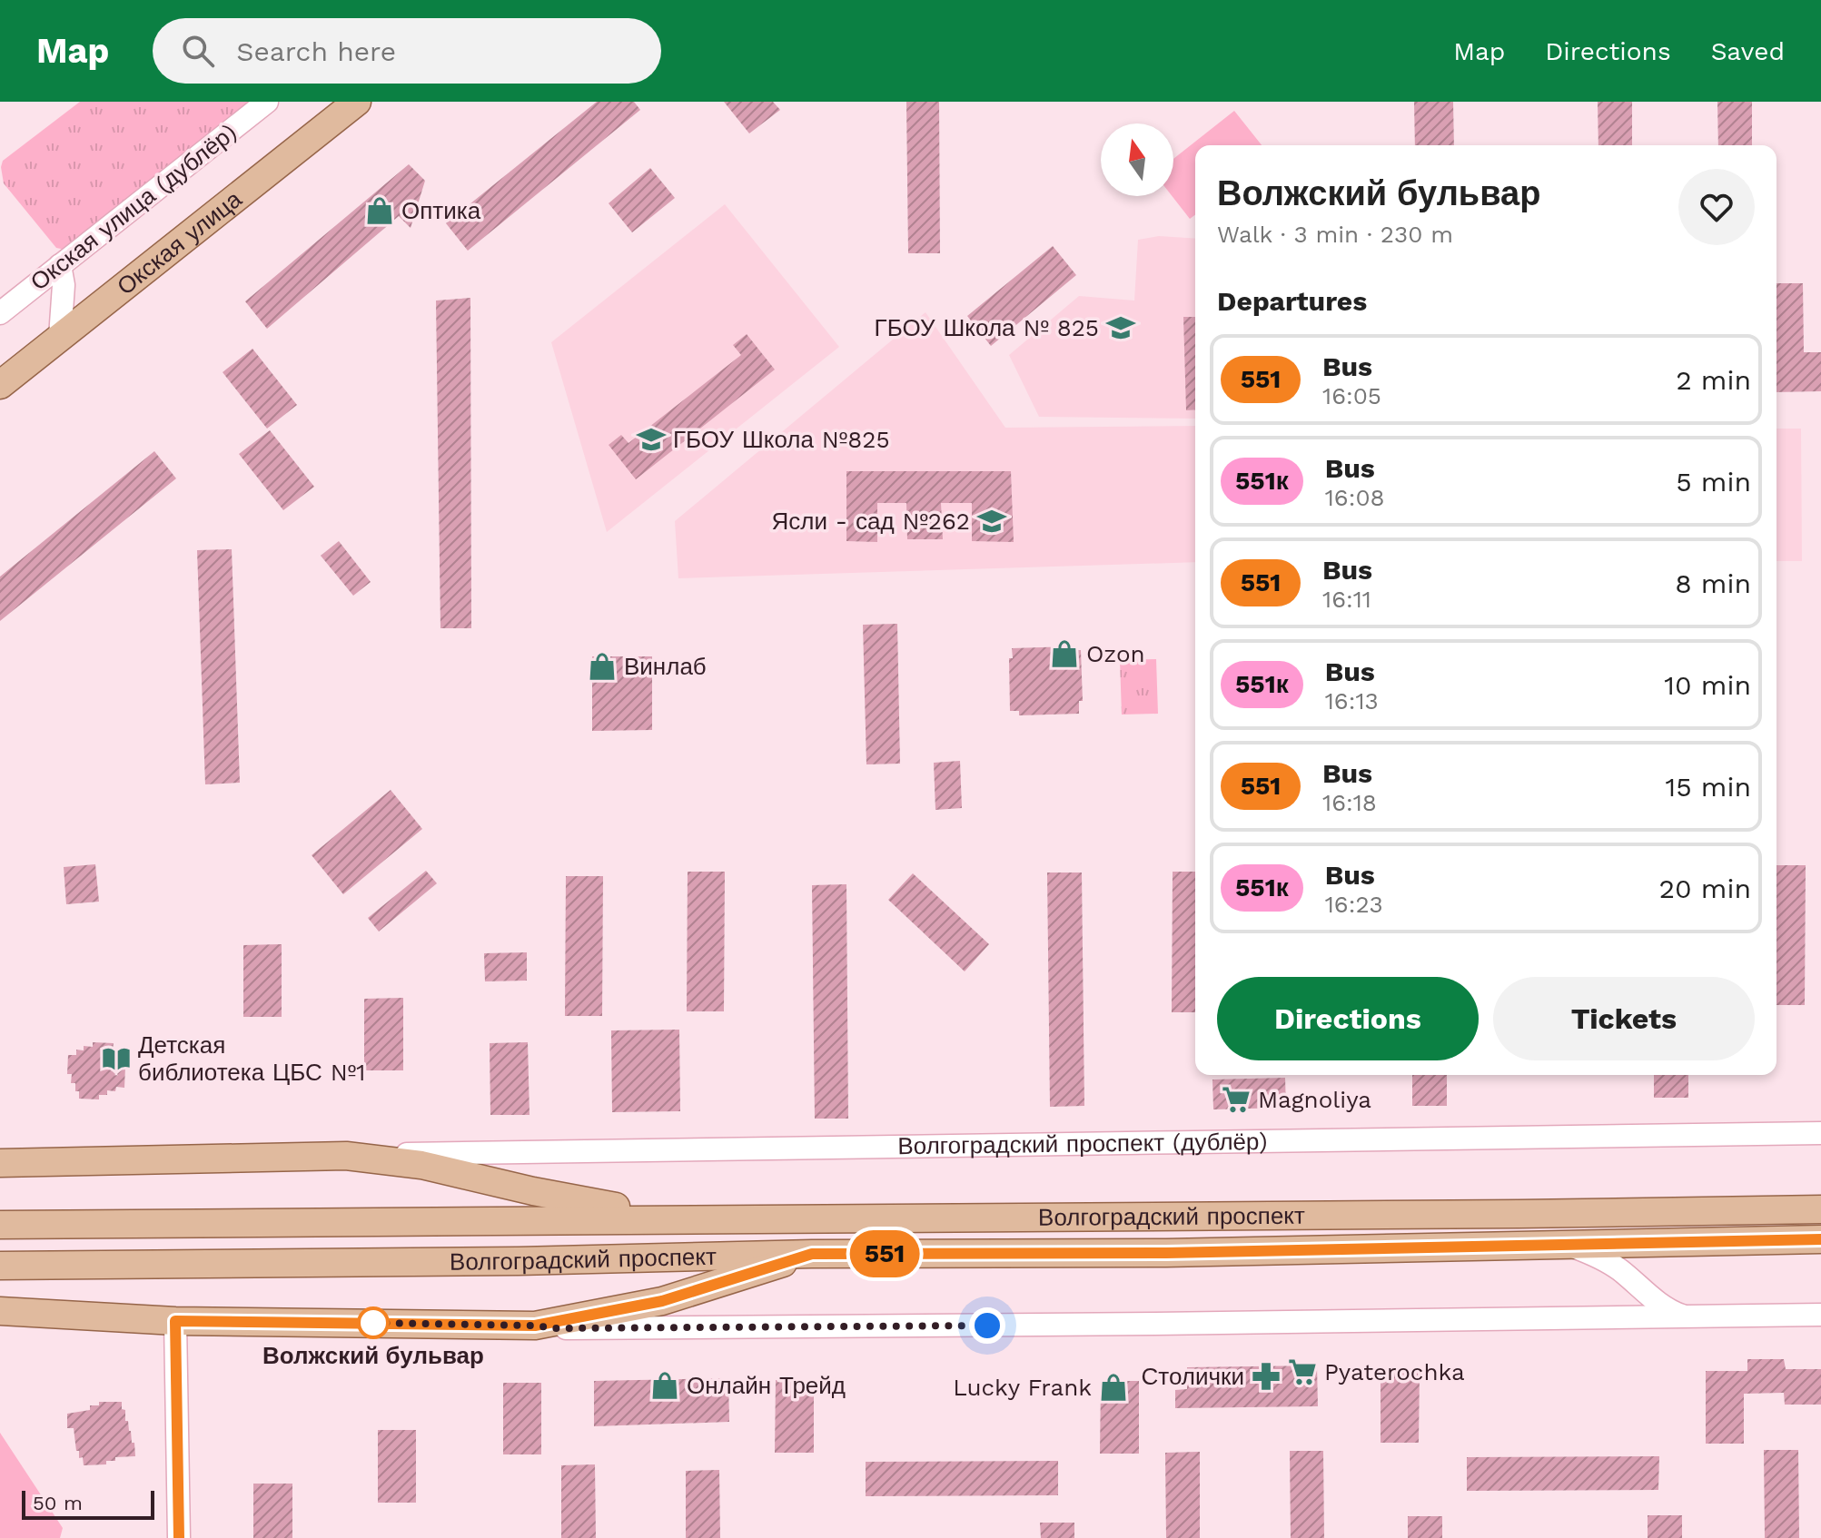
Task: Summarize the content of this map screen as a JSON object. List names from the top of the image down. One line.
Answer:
{"streets":{"main road":["Окская улица","Волгоградский проспект (дублёр)","Волгоградский проспект"],"street":["Окская улица (дублёр)"]},"crossings":[["Волгоградский проспект (дублёр)","Волгоградский проспект"]],"places":{"shop":["Оптика","Ozon","Винлаб","Онлайн Трейд","Lucky Frank"],"school or university":["ГБОУ Школа № 825","ГБОУ Школа №825","Ясли - сад №262"],"library":["Детская библиотека ЦБС №1"],"supermarket":["Magnoliya","Pyaterochka"],"other":["Волжский бульвар"],"pharmacy":["Столички"]},"lines":["bus line 551"],"scale_bar":"50 m","north":"top","page":{"header":"Map","search":"Search here","nav":["Map","Directions","Saved"],"on_map":"551","heading":[["Волжский бульвар","Walk · 3 min · 230 m"],"Departures"],"list":[{"mark":"551","name":"Bus","note":"16:05","value":"2 min"},{"mark":"551к","name":"Bus","note":"16:08","value":"5 min"},{"mark":"551","name":"Bus","note":"16:11","value":"8 min"},{"mark":"551к","name":"Bus","note":"16:13","value":"10 min"},{"mark":"551","name":"Bus","note":"16:18","value":"15 min"},{"mark":"551к","name":"Bus","note":"16:23","value":"20 min"}],"buttons":["Directions","Tickets"],"scale":"50 m"}}
